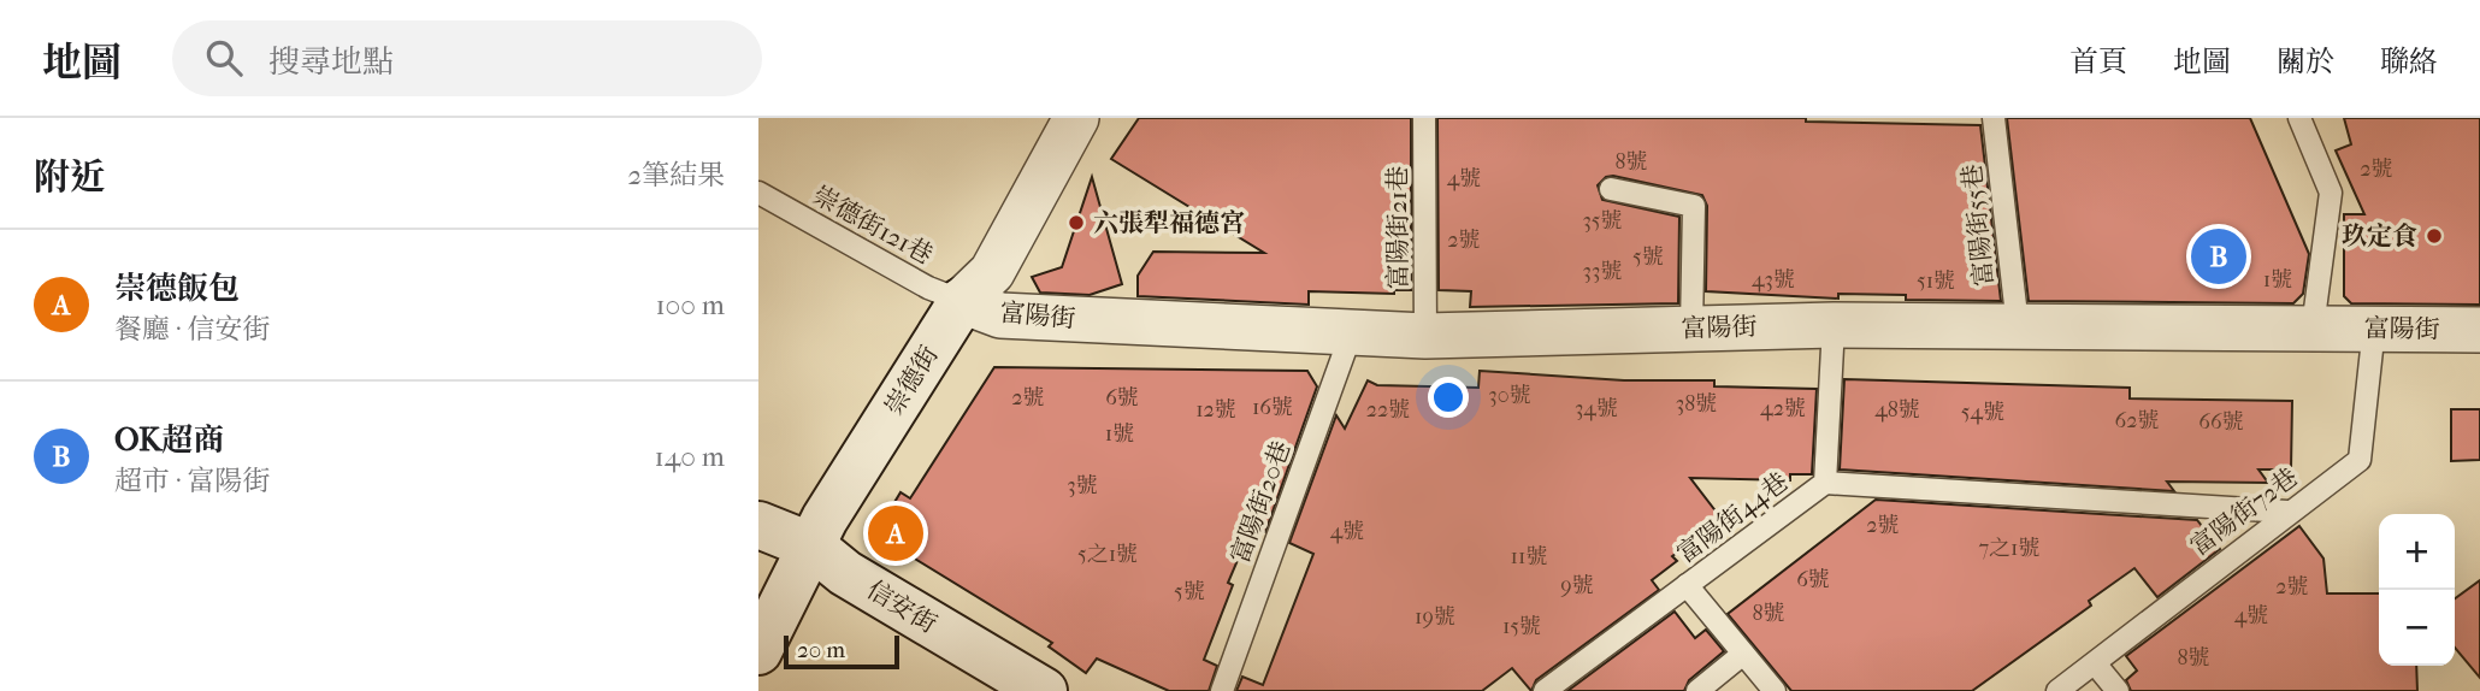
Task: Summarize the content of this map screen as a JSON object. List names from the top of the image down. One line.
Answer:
{"streets":{"street":["富陽街","崇德街","信安街"],"lane":["崇德街121巷","富陽街55巷","富陽街21巷","富陽街20巷","富陽街72巷","富陽街44巷"]},"crossings":[["崇德街121巷","富陽街"],["崇德街121巷","崇德街"],["富陽街55巷","富陽街"],["富陽街21巷","富陽街"],["富陽街","崇德街"],["富陽街","富陽街20巷"],["富陽街","富陽街72巷"],["富陽街","富陽街44巷"],["崇德街","信安街"]],"places":["六張犁福德宮","玖定食"],"house_numbers":["8號","2號","4號","35號","2號","5號","33號","43號","1號","51號","30號","2號","6號","38號","16號","34號","42號","12號","22號","48號","54號","62號","66號","1號","3號","2號","4號","7之1號","5之1號","11號","6號","9號","2號","5號","8號","4號","19號","15號","8號"],"scale_bar":"20 m","page":{"header":"地圖","search":"搜尋地點","nav":["首頁","地圖","關於","聯絡"],"heading":["附近","2筆結果"],"pins":["B","A"],"list":[{"mark":"A","name":"崇德飯包","note":"餐廳 · 信安街","value":"100 m"},{"mark":"B","name":"OK超商","note":"超市 · 富陽街","value":"140 m"}],"map_buttons":["+","−"],"scale":"20 m"}}
